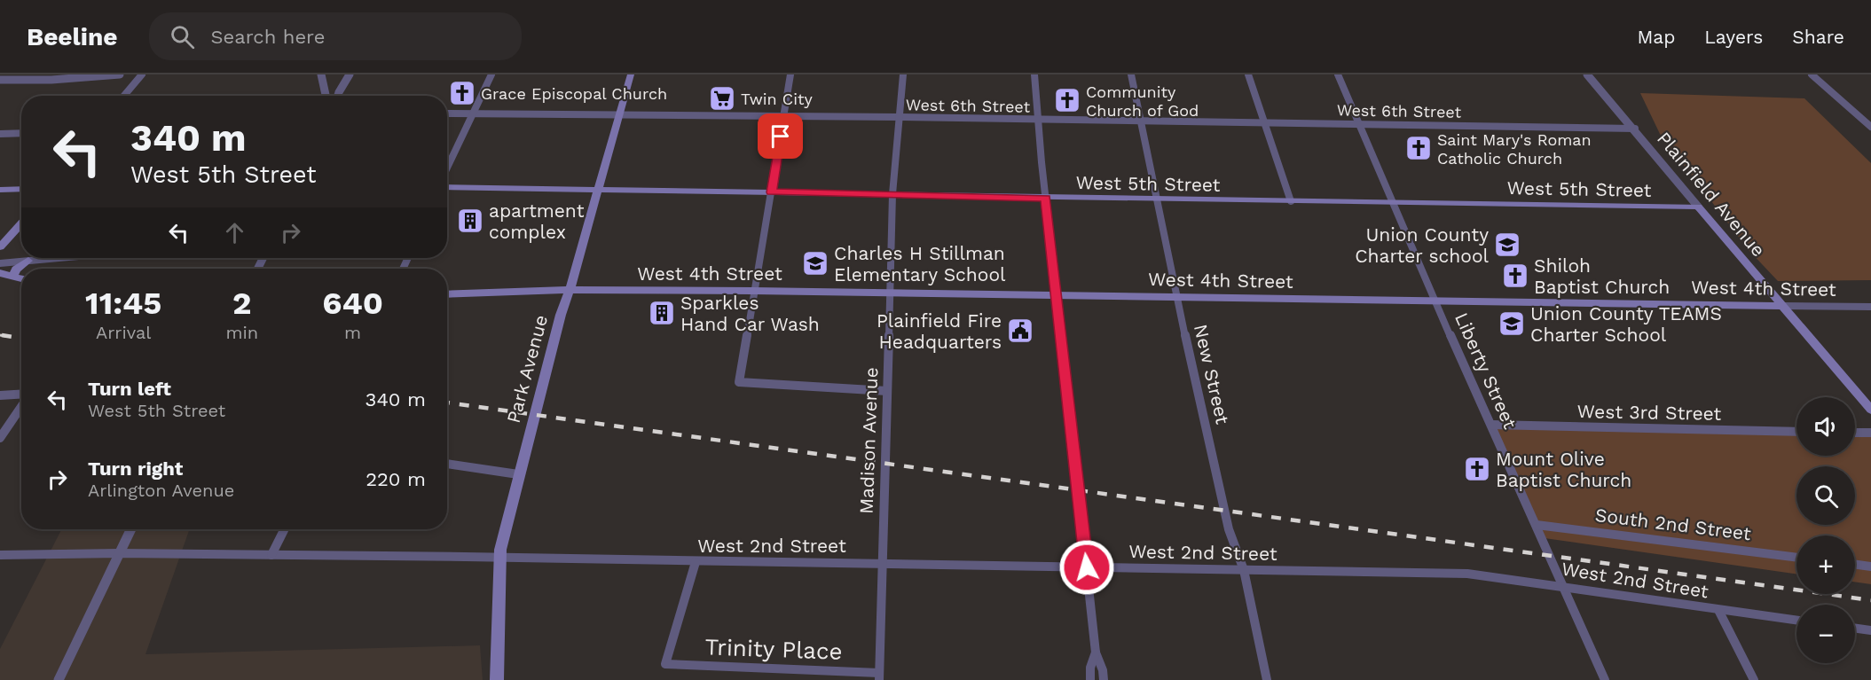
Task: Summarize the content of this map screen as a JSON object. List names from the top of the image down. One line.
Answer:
{"streets":{"main road":["West 5th Street","Plainfield Avenue","West 4th Street","Park Avenue"],"street":["West 6th Street","Liberty Street","New Street","West 3rd Street","Madison Avenue","South 2nd Street","West 2nd Street","Trinity Place"]},"crossings":[["West 6th Street","Plainfield Avenue"],["West 6th Street","Park Avenue"],["West 6th Street","Liberty Street"],["West 6th Street","New Street"],["West 6th Street","Madison Avenue"],["West 5th Street","Plainfield Avenue"],["West 5th Street","Park Avenue"],["West 5th Street","Liberty Street"],["West 5th Street","New Street"],["West 5th Street","Madison Avenue"],["Plainfield Avenue","West 4th Street"],["West 4th Street","Park Avenue"],["West 4th Street","Liberty Street"],["West 4th Street","New Street"],["West 4th Street","Madison Avenue"],["Park Avenue","West 2nd Street"],["Liberty Street","West 3rd Street"],["Liberty Street","South 2nd Street"],["Liberty Street","West 2nd Street"],["New Street","West 2nd Street"],["Madison Avenue","West 2nd Street"],["Madison Avenue","Trinity Place"],["West 2nd Street","Trinity Place"]],"places":{"church":["Grace Episcopal Church","Community Church of God","Saint Mary's Roman Catholic Church","Shiloh Baptist Church","Mount Olive Baptist Church"],"supermarket":["Twin City"],"building":["apartment complex","Sparkles Hand Car Wash"],"school or university":["Union County Charter school","Charles H Stillman Elementary School","Union County TEAMS Charter School"],"public building":["Plainfield Fire Headquarters"]},"page":{"header":"Beeline","search":"Search here","nav":["Map","Layers","Share"],"turn":["340 m","West 5th Street"],"eta":["11:45","Arrival","2","min","640","m"],"list":[{"name":"Turn left","note":"West 5th Street","value":"340 m"},{"name":"Turn right","note":"Arlington Avenue","value":"220 m"}],"map_buttons":["+","−"]}}
